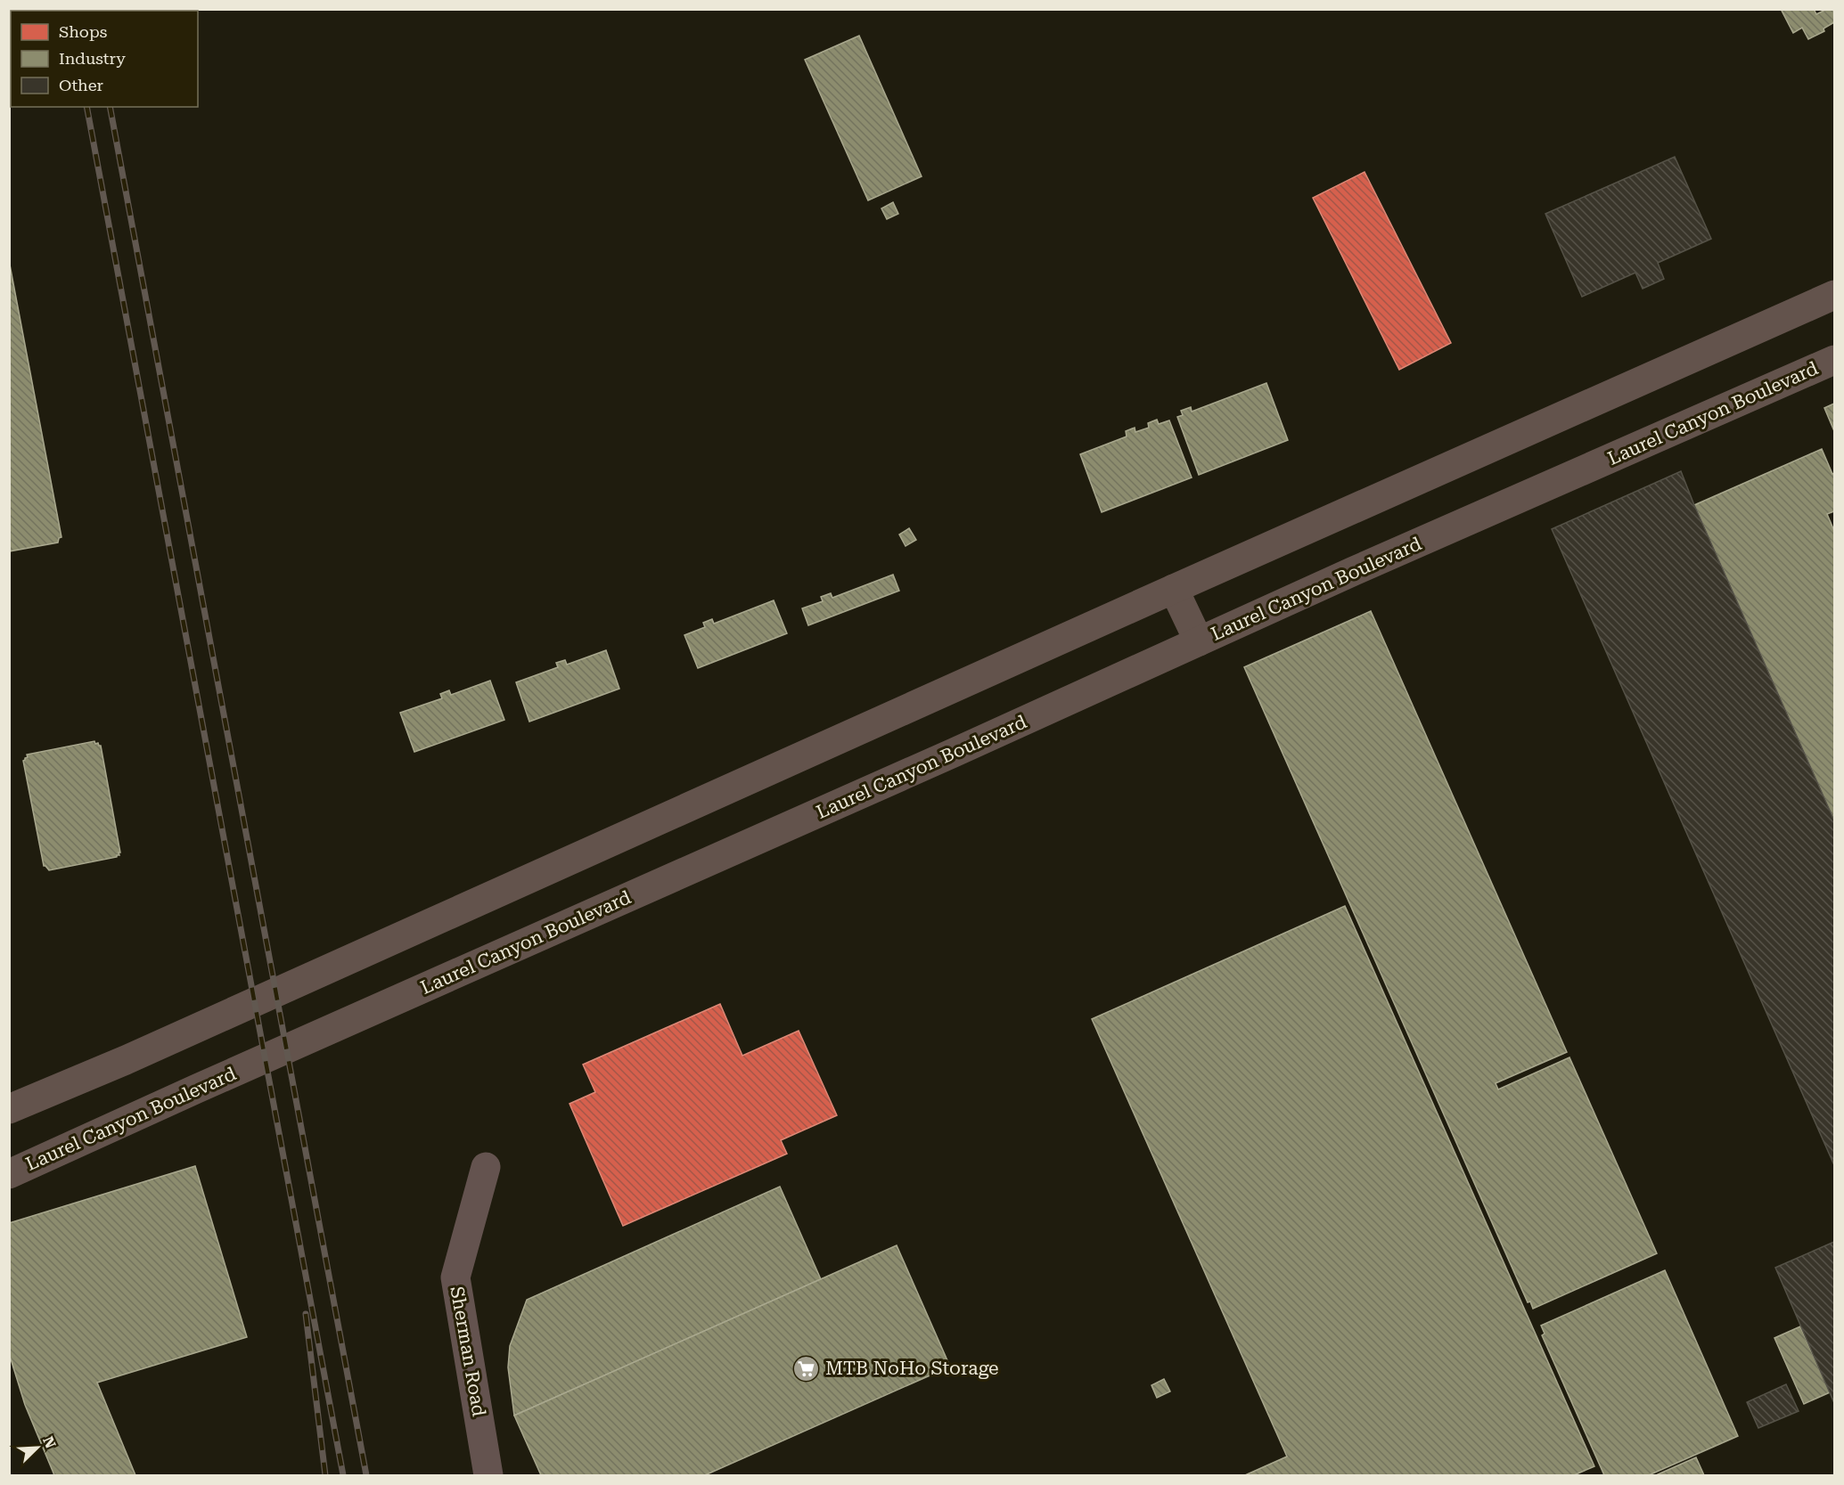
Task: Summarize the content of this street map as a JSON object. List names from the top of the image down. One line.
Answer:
{"streets":{"main road":["Laurel Canyon Boulevard"],"street":["Sherman Road"]},"places":{"supermarket":["MTB NoHo Storage"]},"legend":["Shops","Industry","Other"],"north":"top right"}
